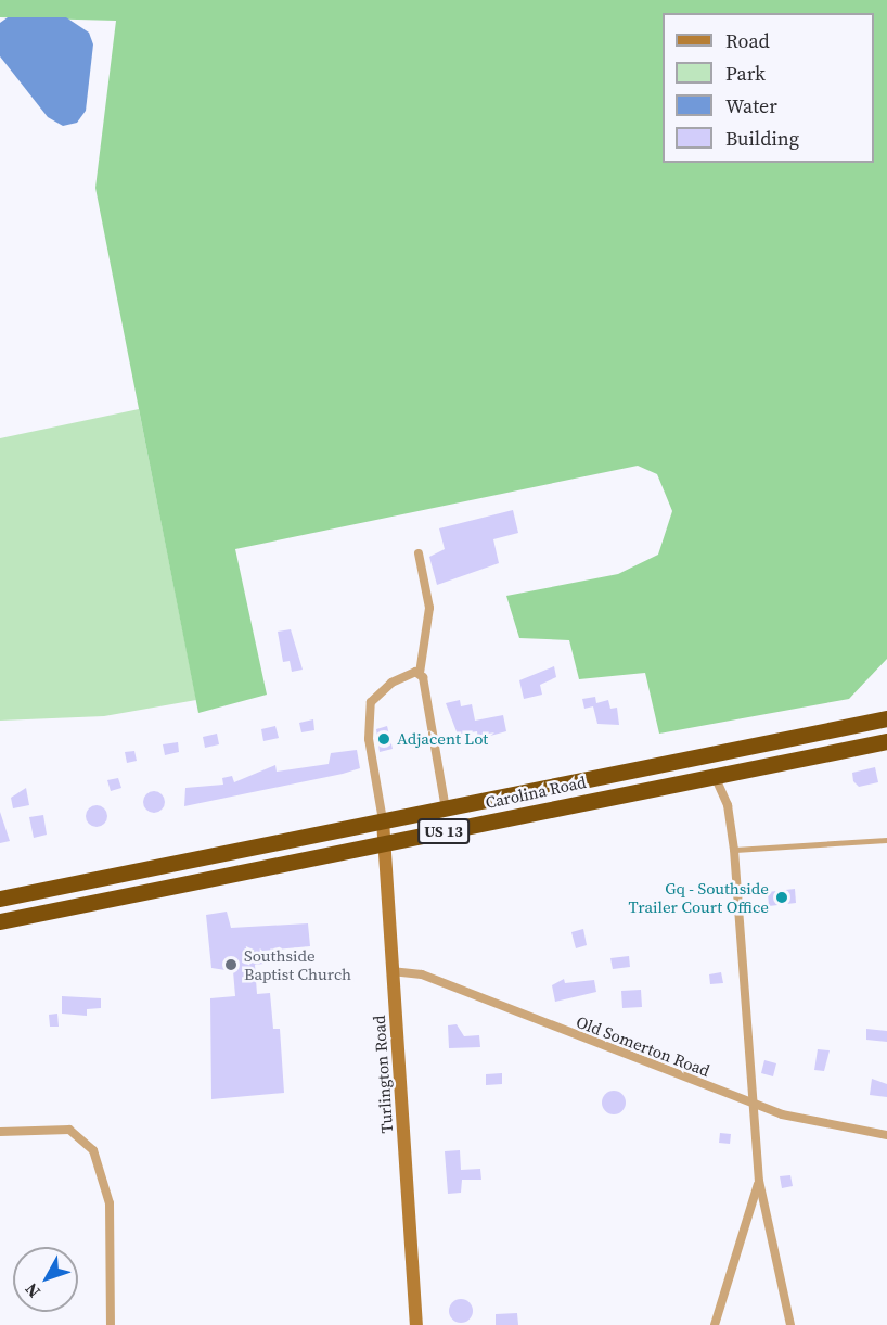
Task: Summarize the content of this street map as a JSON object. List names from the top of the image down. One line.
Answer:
{"streets":{"highway":["Carolina Road","US 13"],"street":["Old Somerton Road","Turlington Road"]},"crossings":[["Carolina Road","Turlington Road"],["Old Somerton Road","Turlington Road"]],"places":["Adjacent Lot","Gq - Southside Trailer Court Office","Southside Baptist Church"],"legend":["Road","Park","Water","Building"],"north":"bottom left"}
